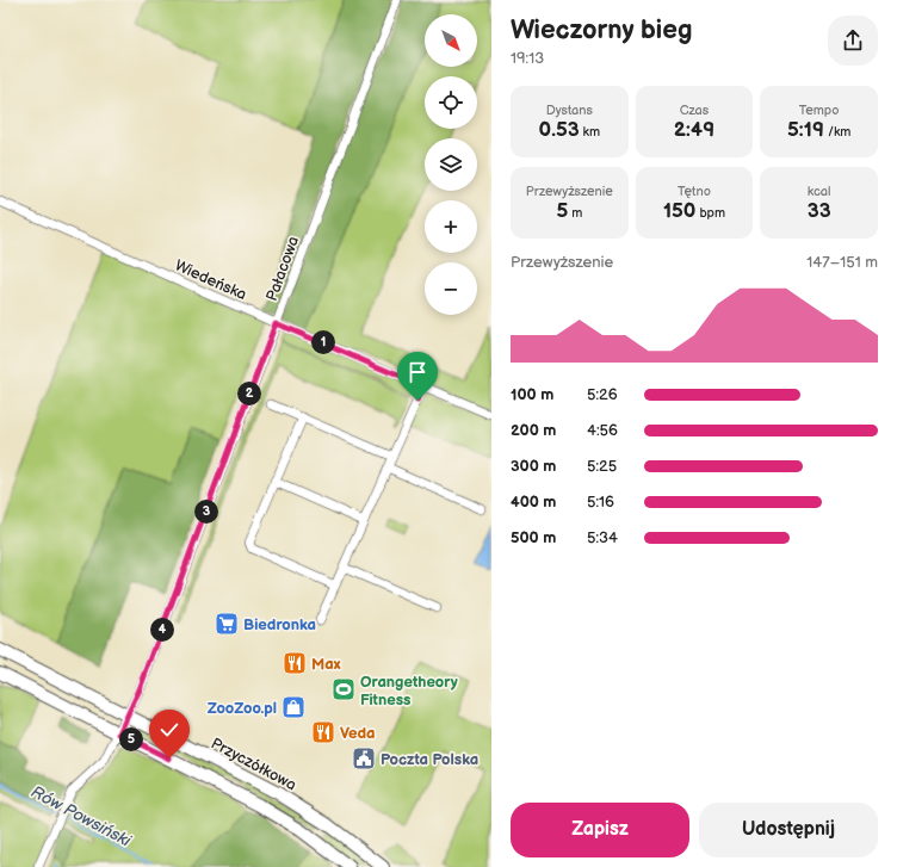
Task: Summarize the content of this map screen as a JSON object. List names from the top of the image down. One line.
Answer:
{"streets":{"main road":["Przyczółkowa"],"street":["Pałacowa","Wiedeńska"]},"crossings":[["Pałacowa","Wiedeńska"],["Pałacowa","Przyczółkowa"]],"water":["Rów Powsiński"],"places":{"supermarket":["Biedronka"],"restaurant":["Max","Veda"],"sports":["Orangetheory Fitness"],"shop":["ZooZoo.pl"],"public building":["Poczta Polska"]},"north":"bottom right","page":{"heading":["Wieczorny bieg","19:13"],"map_buttons":["+","−"],"stats":[["Dystans","0.53 km"],["Czas","2:49"],["Tempo","5:19 /km"],["Przewyższenie","5 m"],["Tętno","150 bpm"],["kcal","33"]],"chart":["Przewyższenie","147–151 m"],"pins":["1","2","3","4","5"],"list":[{"name":"100 m","note":"5:26"},{"name":"200 m","note":"4:56"},{"name":"300 m","note":"5:25"},{"name":"400 m","note":"5:16"},{"name":"500 m","note":"5:34"}],"buttons":["Zapisz","Udostępnij"]}}
